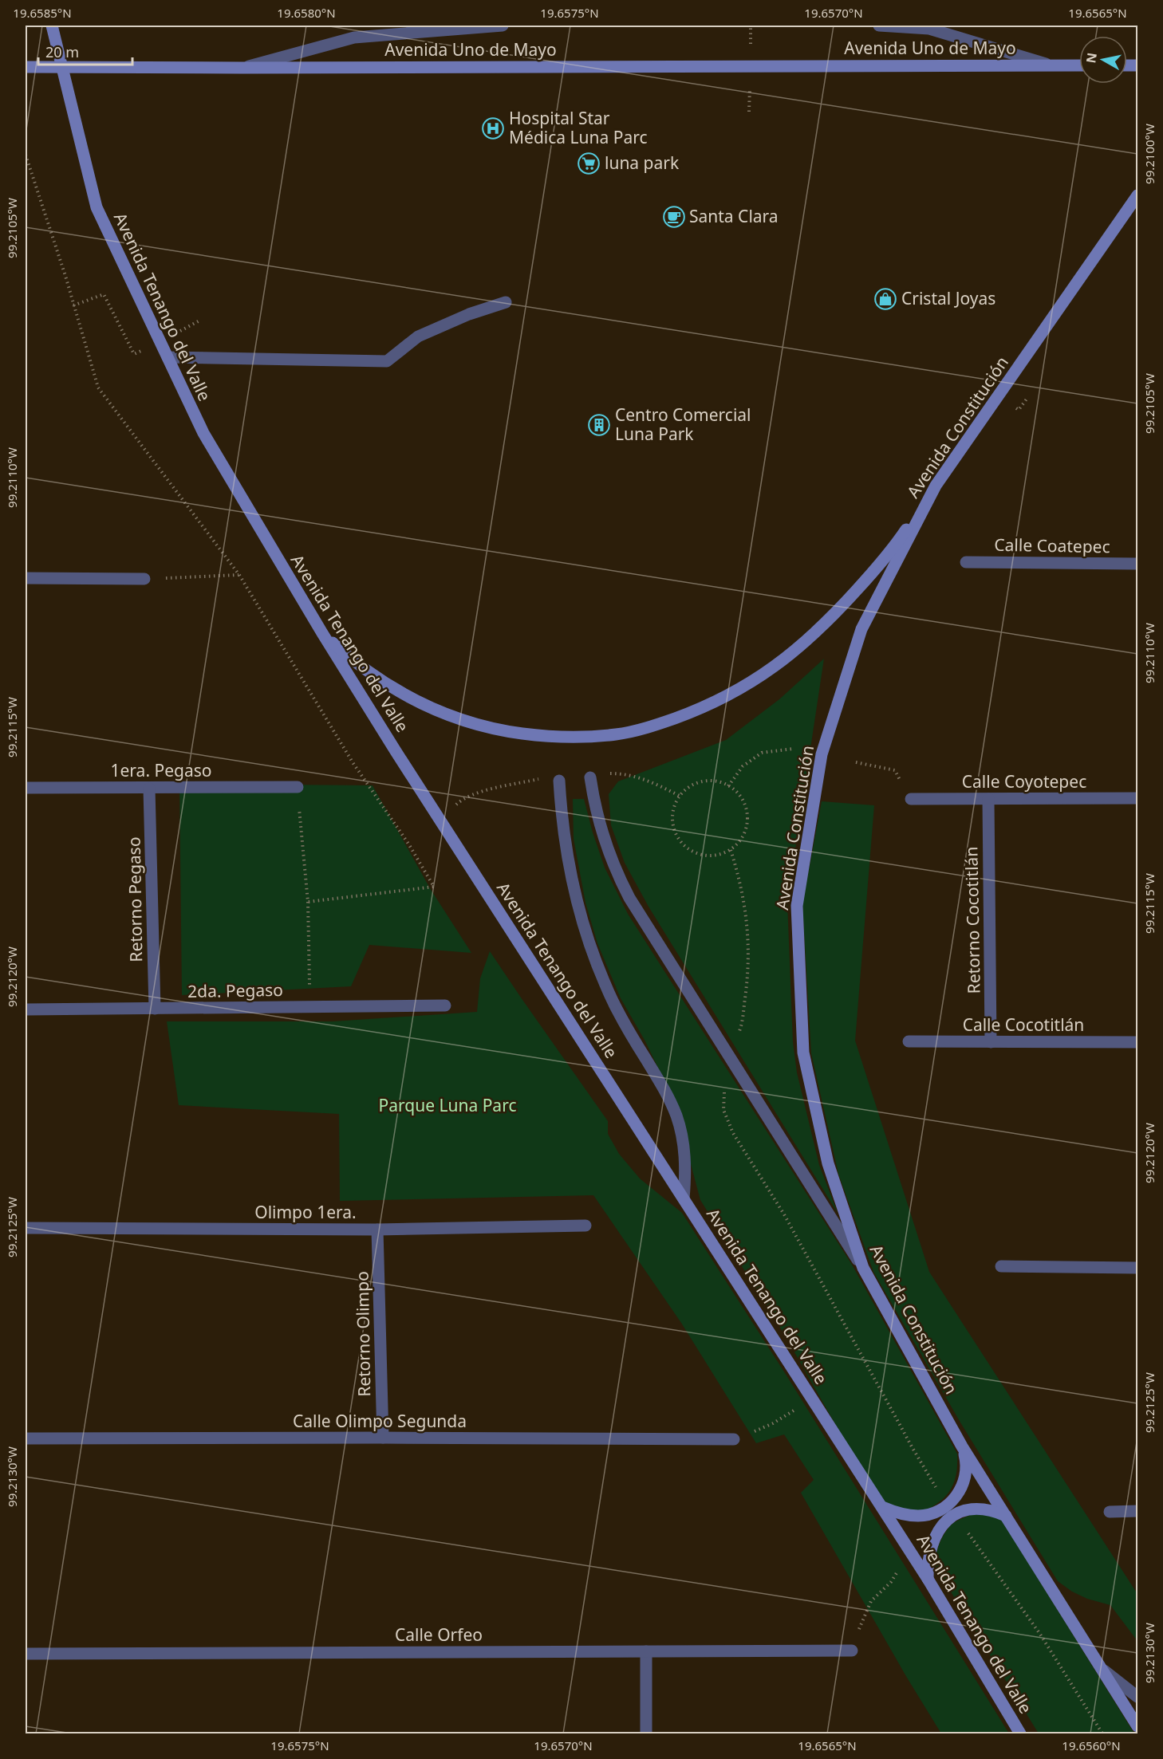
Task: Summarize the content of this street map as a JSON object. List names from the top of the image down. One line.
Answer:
{"streets":{"main road":["Avenida Uno de Mayo","Avenida Tenango del Valle","Avenida Constitución"],"street":["Calle Coatepec","1era. Pegaso","Calle Coyotepec","Retorno Pegaso","Retorno Cocotitlán","2da. Pegaso","Calle Cocotitlán","Olimpo 1era.","Retorno Olimpo","Calle Olimpo Segunda","Calle Orfeo"]},"crossings":[["1era. Pegaso","Retorno Pegaso"],["Calle Coyotepec","Retorno Cocotitlán"],["Retorno Pegaso","2da. Pegaso"],["Retorno Cocotitlán","Calle Cocotitlán"],["Olimpo 1era.","Retorno Olimpo"],["Retorno Olimpo","Calle Olimpo Segunda"]],"parks":["Parque Luna Parc"],"places":{"hospital":["Hospital Star Médica Luna Parc"],"supermarket":["luna park"],"cafe":["Santa Clara"],"shop":["Cristal Joyas"],"building":["Centro Comercial Luna Park"]},"scale_bar":"20 m","north":"left","coordinates":["19.6585°N","19.6580°N","19.6575°N","19.6570°N","19.6565°N","99.2100°W","99.2105°W","99.2110°W","99.2115°W","99.2120°W","99.2125°W","99.2130°W","19.6560°N"]}
